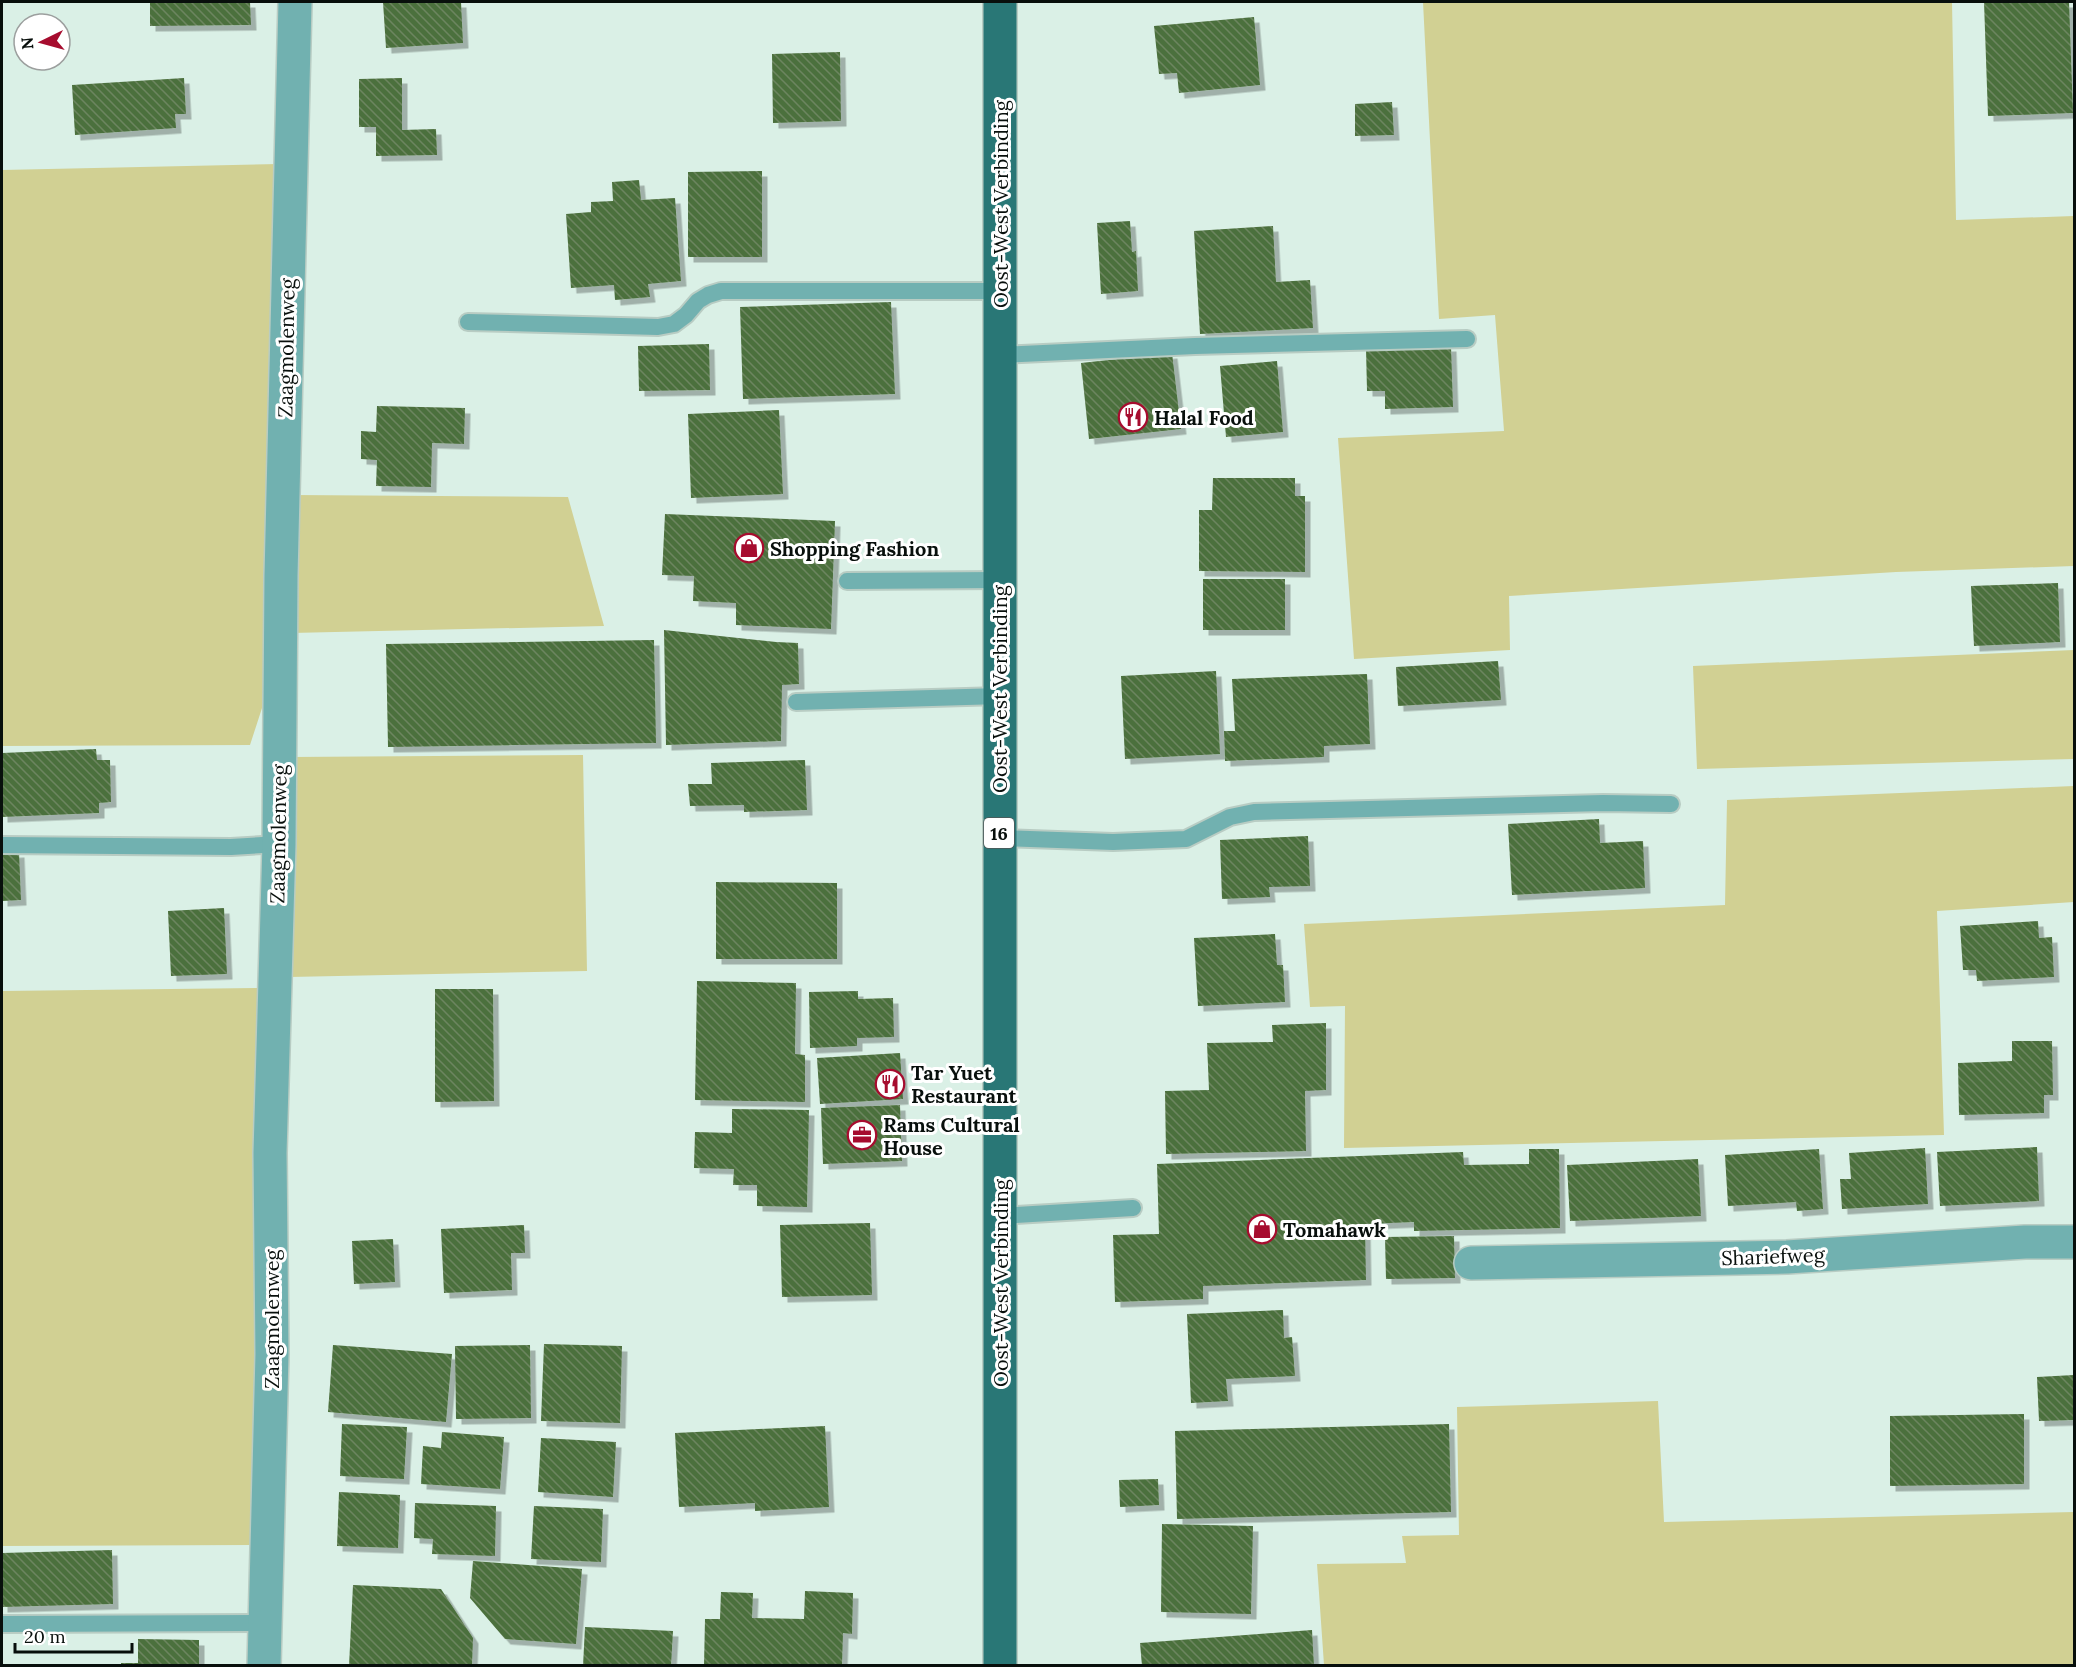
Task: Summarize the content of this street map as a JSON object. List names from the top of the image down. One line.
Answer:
{"streets":{"main road":["Oost-West Verbinding","16"],"street":["Zaagmolenweg","Shariefweg"]},"places":{"restaurant":["Halal Food","Tar Yuet Restaurant"],"shop":["Shopping Fashion","Tomahawk"],"office":["Rams Cultural House"]},"scale_bar":"20 m","north":"left"}
